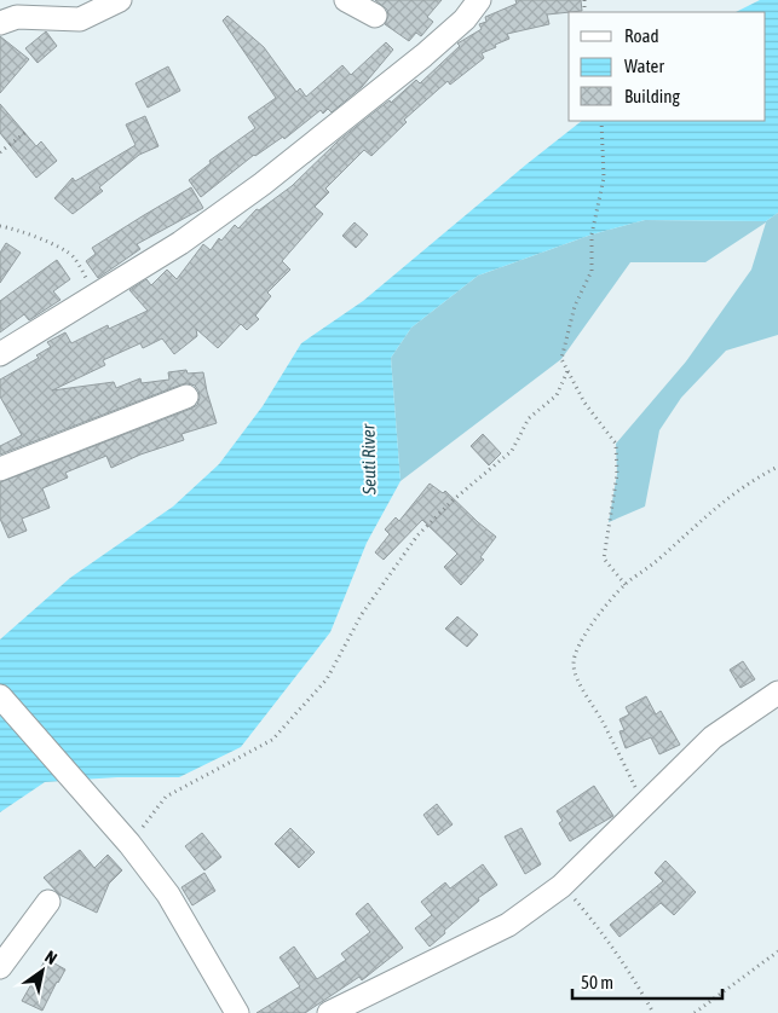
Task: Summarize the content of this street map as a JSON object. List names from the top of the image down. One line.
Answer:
{"water":["Seuti River"],"legend":["Road","Water","Building"],"scale_bar":"50 m","north":"top right"}
